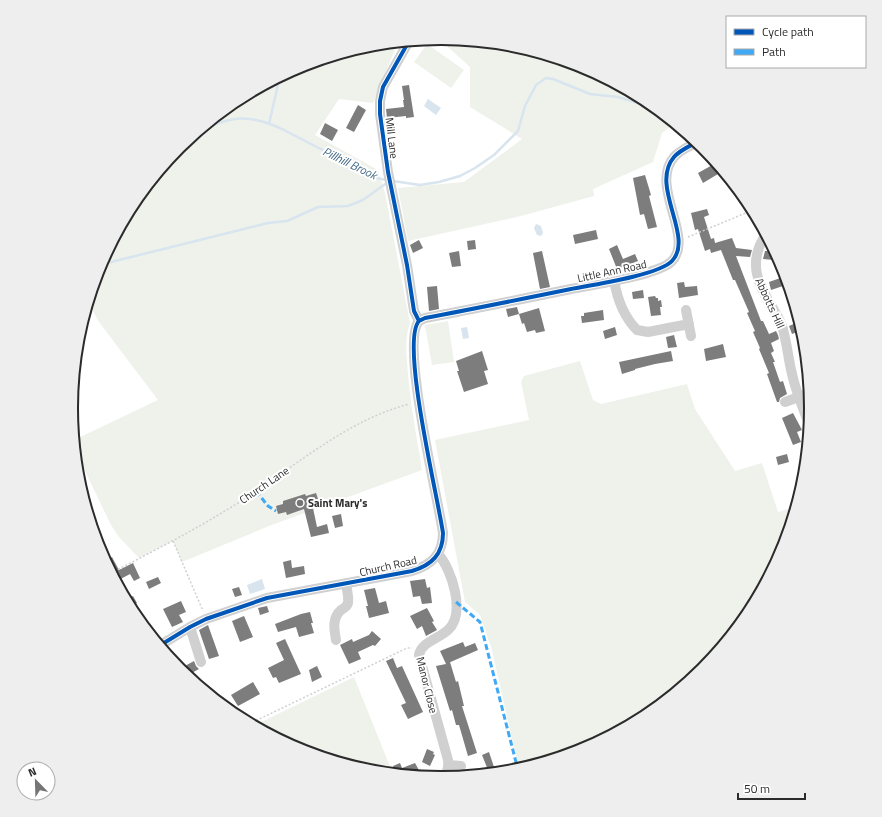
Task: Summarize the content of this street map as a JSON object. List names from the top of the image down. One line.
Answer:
{"streets":{"street":["Mill Lane","Little Ann Road","Abbotts Hill","Church Road","Manor Close"],"path":["Church Lane"]},"crossings":[["Mill Lane","Little Ann Road"],["Church Road","Manor Close"]],"water":["Pillhill Brook"],"places":["Saint Mary's"],"legend":["Cycle path","Path"],"scale_bar":"50 m","north":"top left"}
